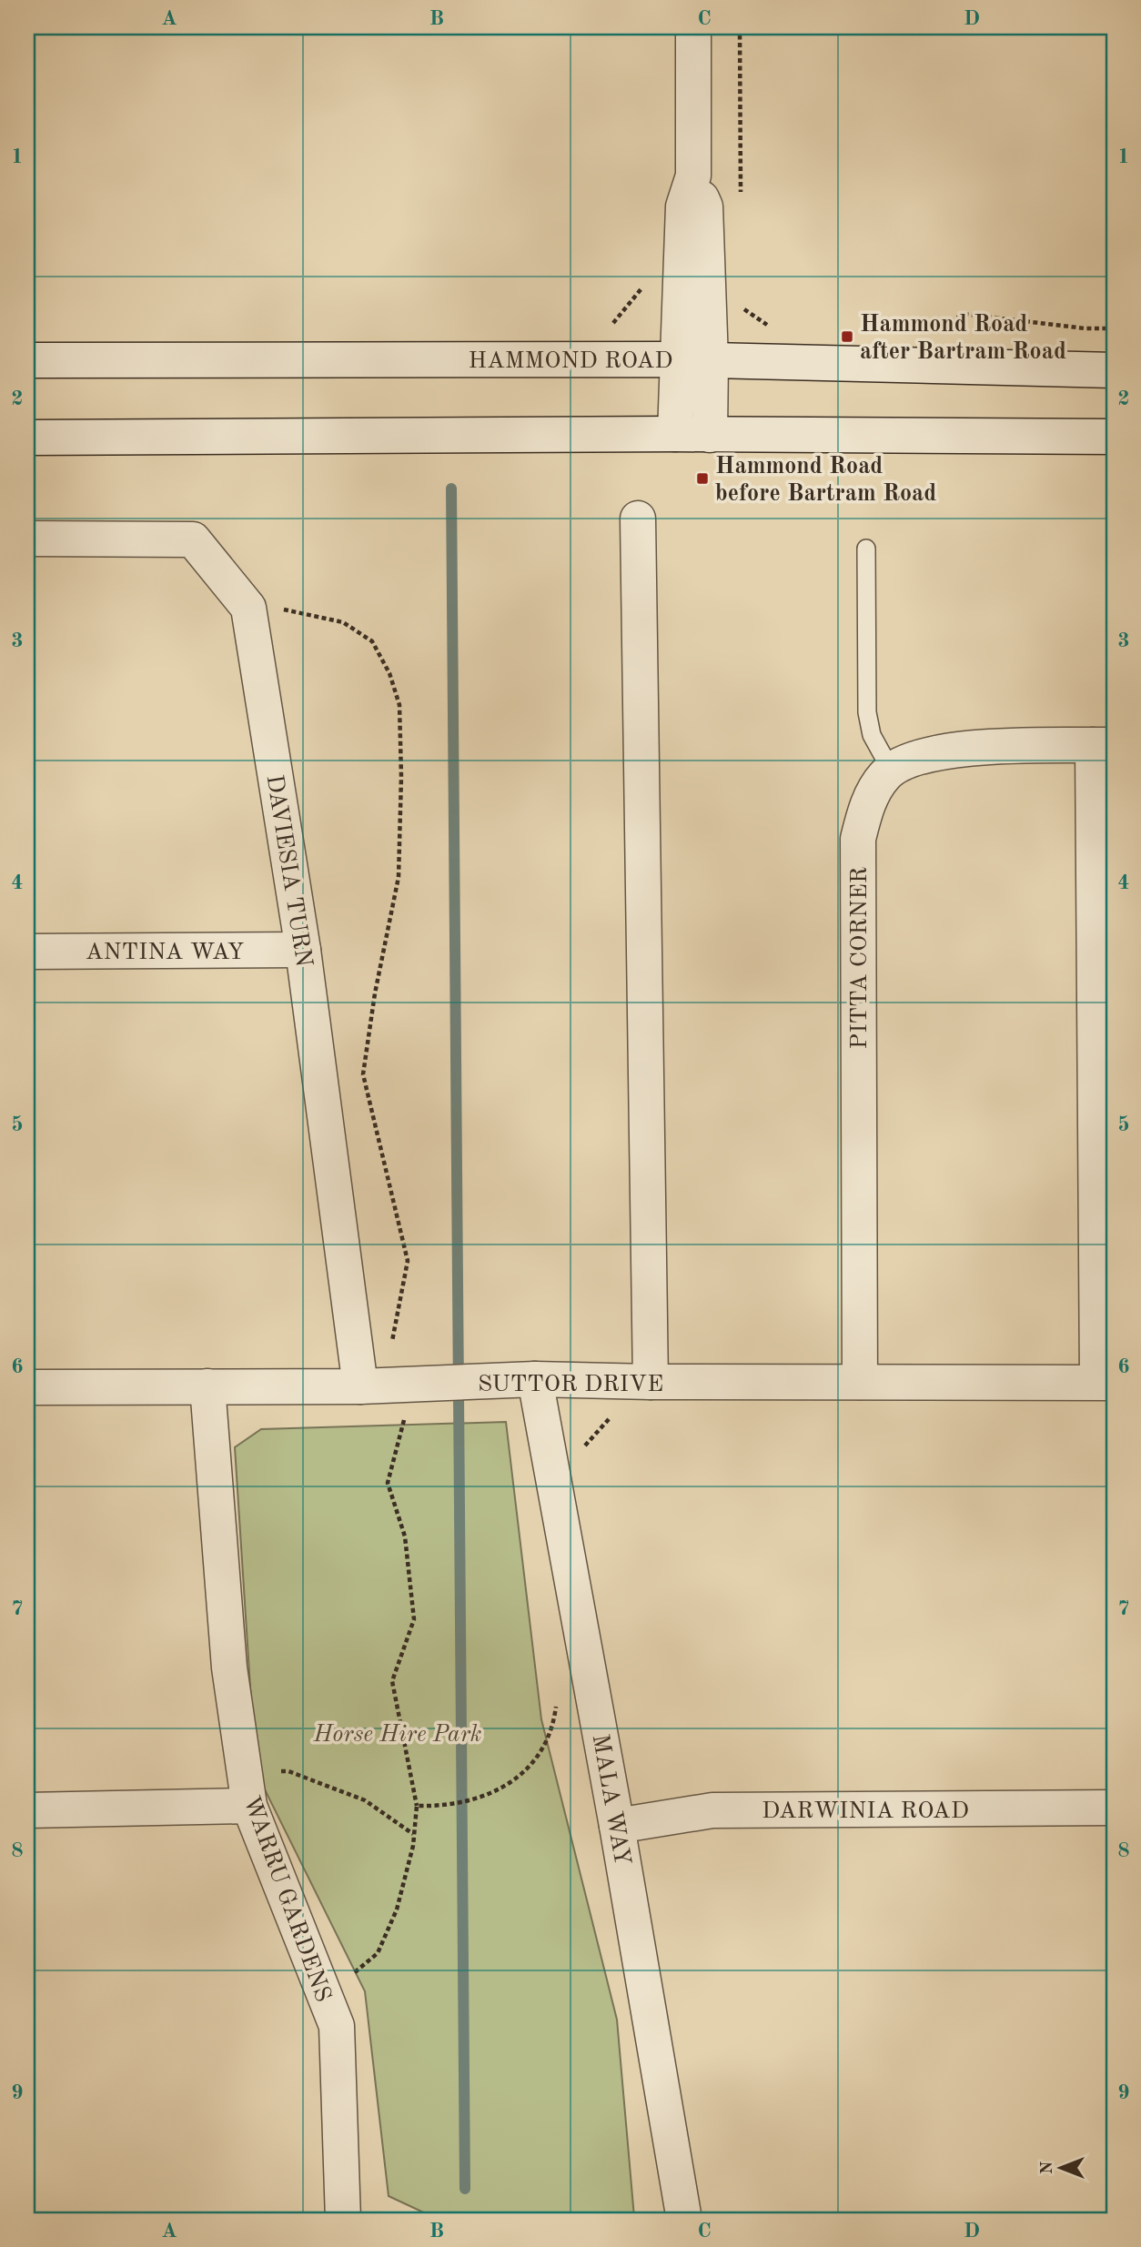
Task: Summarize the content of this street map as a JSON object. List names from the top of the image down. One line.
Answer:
{"streets":{"street":["HAMMOND ROAD","DAVIESIA TURN","ANTINA WAY","PITTA CORNER","SUTTOR DRIVE","MALA WAY","DARWINIA ROAD","WARRU GARDENS"]},"crossings":[["DAVIESIA TURN","ANTINA WAY"],["DAVIESIA TURN","SUTTOR DRIVE"],["PITTA CORNER","SUTTOR DRIVE"],["SUTTOR DRIVE","MALA WAY"],["SUTTOR DRIVE","WARRU GARDENS"],["MALA WAY","DARWINIA ROAD"]],"parks":["Horse Hire Park"],"places":{"transit":["Hammond Road after Bartram Road","Hammond Road before Bartram Road"]},"north":"left","grid":{"columns":["A","B","C","D"],"rows":["1","2","3","4","5","6","7","8","9"]}}
